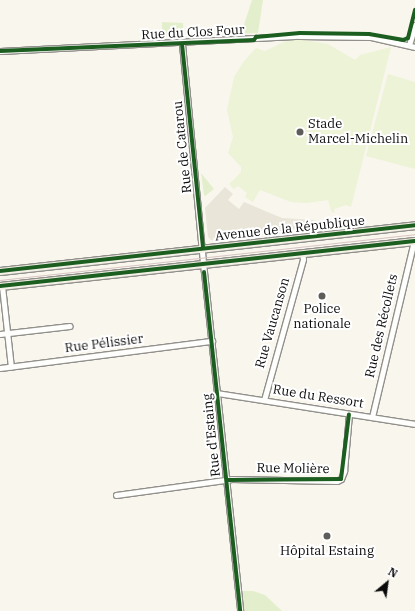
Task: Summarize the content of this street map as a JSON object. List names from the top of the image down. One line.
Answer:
{"streets":{"main road":["Avenue de la République"],"street":["Rue du Clos Four","Rue de Catarou","Rue Vaucanson","Rue des Récollets","Rue Pélissier","Rue du Ressort","Rue d'Estaing","Rue Molière"]},"crossings":[["Rue du Clos Four","Rue de Catarou"],["Rue de Catarou","Avenue de la République"],["Rue de Catarou","Rue d'Estaing"],["Avenue de la République","Rue Vaucanson"],["Avenue de la République","Rue des Récollets"],["Avenue de la République","Rue d'Estaing"],["Rue Vaucanson","Rue du Ressort"],["Rue des Récollets","Rue du Ressort"],["Rue Pélissier","Rue d'Estaing"],["Rue du Ressort","Rue d'Estaing"],["Rue du Ressort","Rue Molière"],["Rue d'Estaing","Rue Molière"]],"places":["Stade Marcel-Michelin","Police nationale","Hôpital Estaing"],"north":"top right"}
